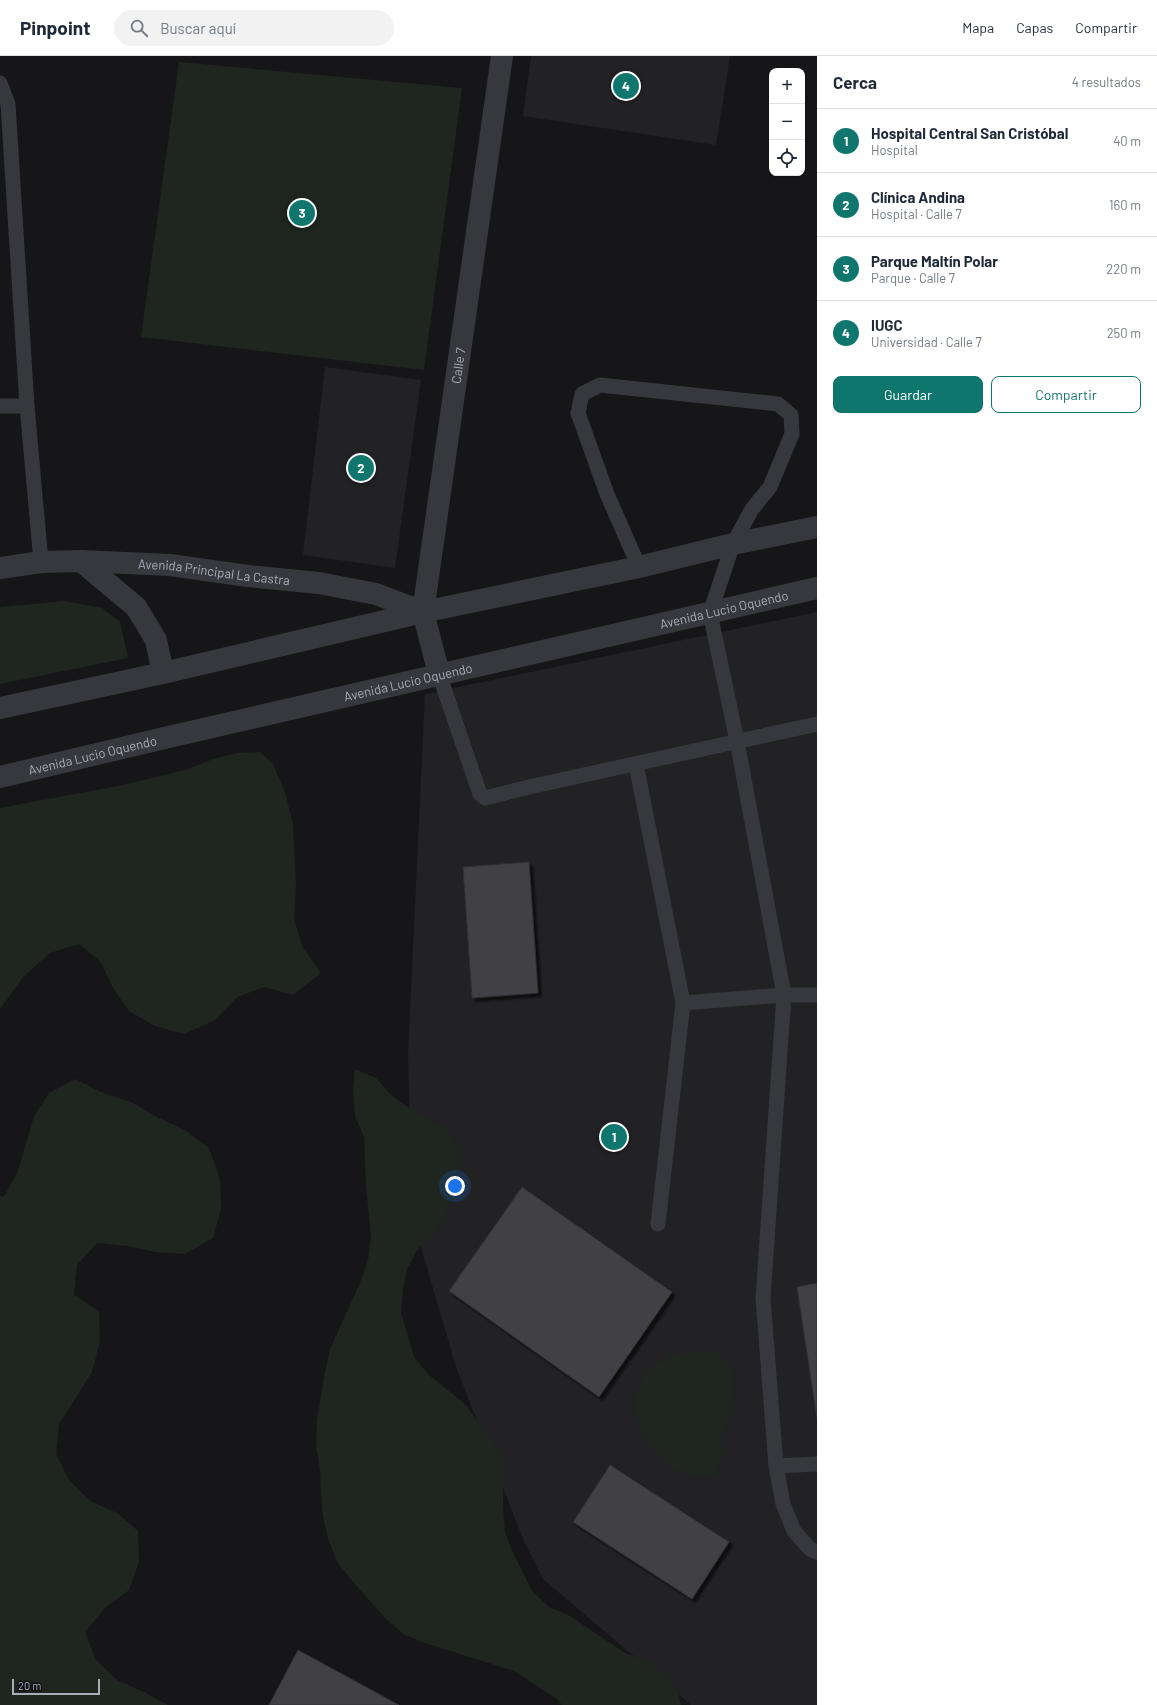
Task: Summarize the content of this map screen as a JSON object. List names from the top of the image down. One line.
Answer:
{"streets":{"street":["Calle 7","Avenida Principal La Castra","Avenida Lucio Oquendo"]},"crossings":[["Calle 7","Avenida Principal La Castra"],["Calle 7","Avenida Lucio Oquendo"]],"scale_bar":"20 m","page":{"header":"Pinpoint","search":"Buscar aquí","nav":["Mapa","Capas","Compartir"],"heading":["Cerca","4 resultados"],"map_buttons":["+","−"],"pins":["4","3","2","1"],"list":[{"mark":"1","name":"Hospital Central San Cristóbal","note":"Hospital","value":"40 m"},{"mark":"2","name":"Clínica Andina","note":"Hospital · Calle 7","value":"160 m"},{"mark":"3","name":"Parque Maltín Polar","note":"Parque · Calle 7","value":"220 m"},{"mark":"4","name":"IUGC","note":"Universidad · Calle 7","value":"250 m"}],"buttons":["Guardar","Compartir"],"scale":"20 m"}}
